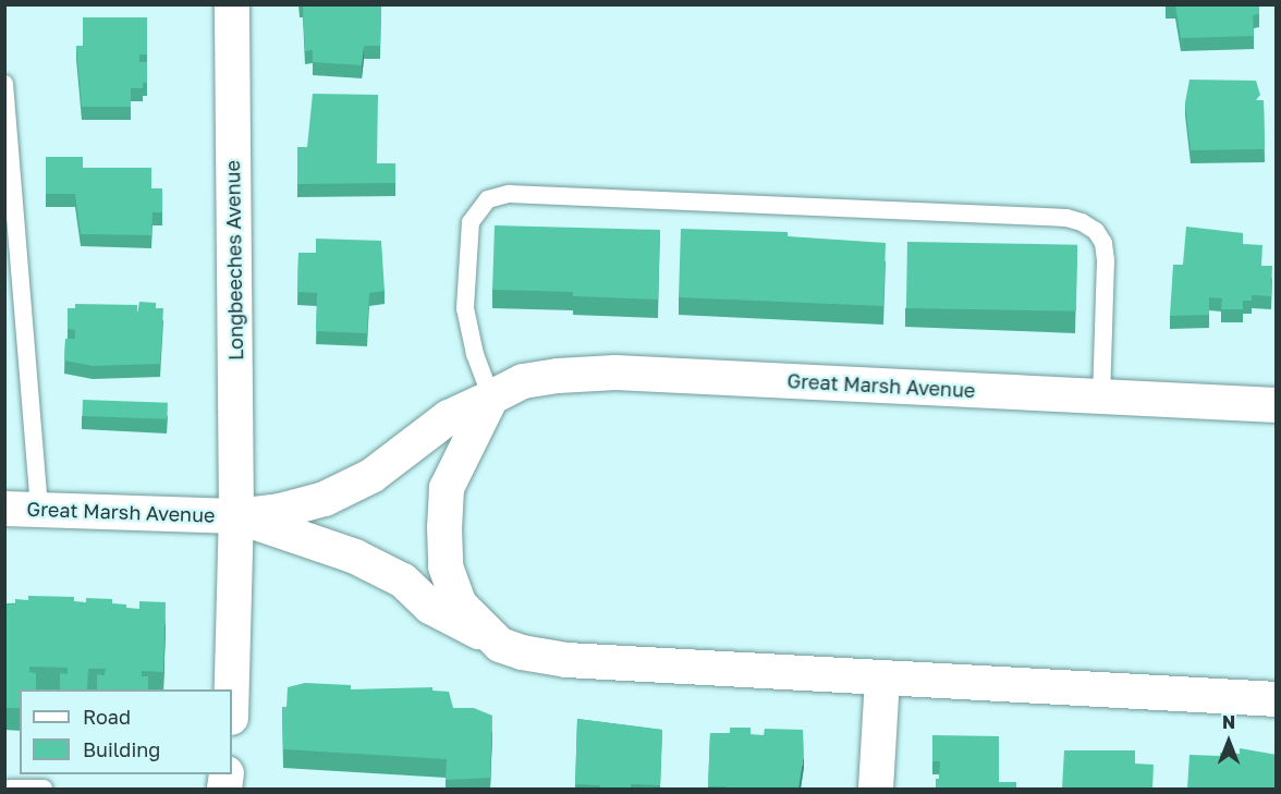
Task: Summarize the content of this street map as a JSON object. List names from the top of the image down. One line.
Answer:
{"streets":{"street":["Longbeeches Avenue","Great Marsh Avenue"]},"crossings":[["Longbeeches Avenue","Great Marsh Avenue"]],"legend":["Road","Building"],"north":"top"}
